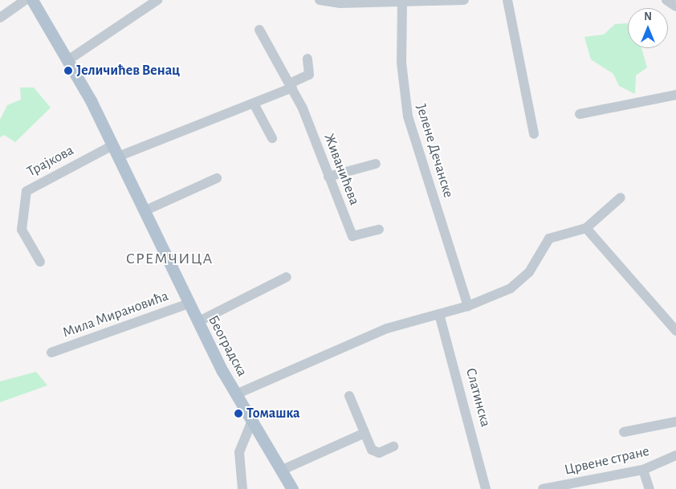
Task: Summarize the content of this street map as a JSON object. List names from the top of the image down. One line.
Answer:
{"streets":{"main road":["Београдска"],"street":["Јелене Дечанске","Трајкова","Живанићева","Мила Мирановића","Слатинска","Црвене стране"]},"crossings":[["Трајкова","Београдска"],["Мила Мирановића","Београдска"]],"districts":["СРЕМЧИЦА"],"places":["Јеличићев Венац","Томашка"],"north":"top"}
